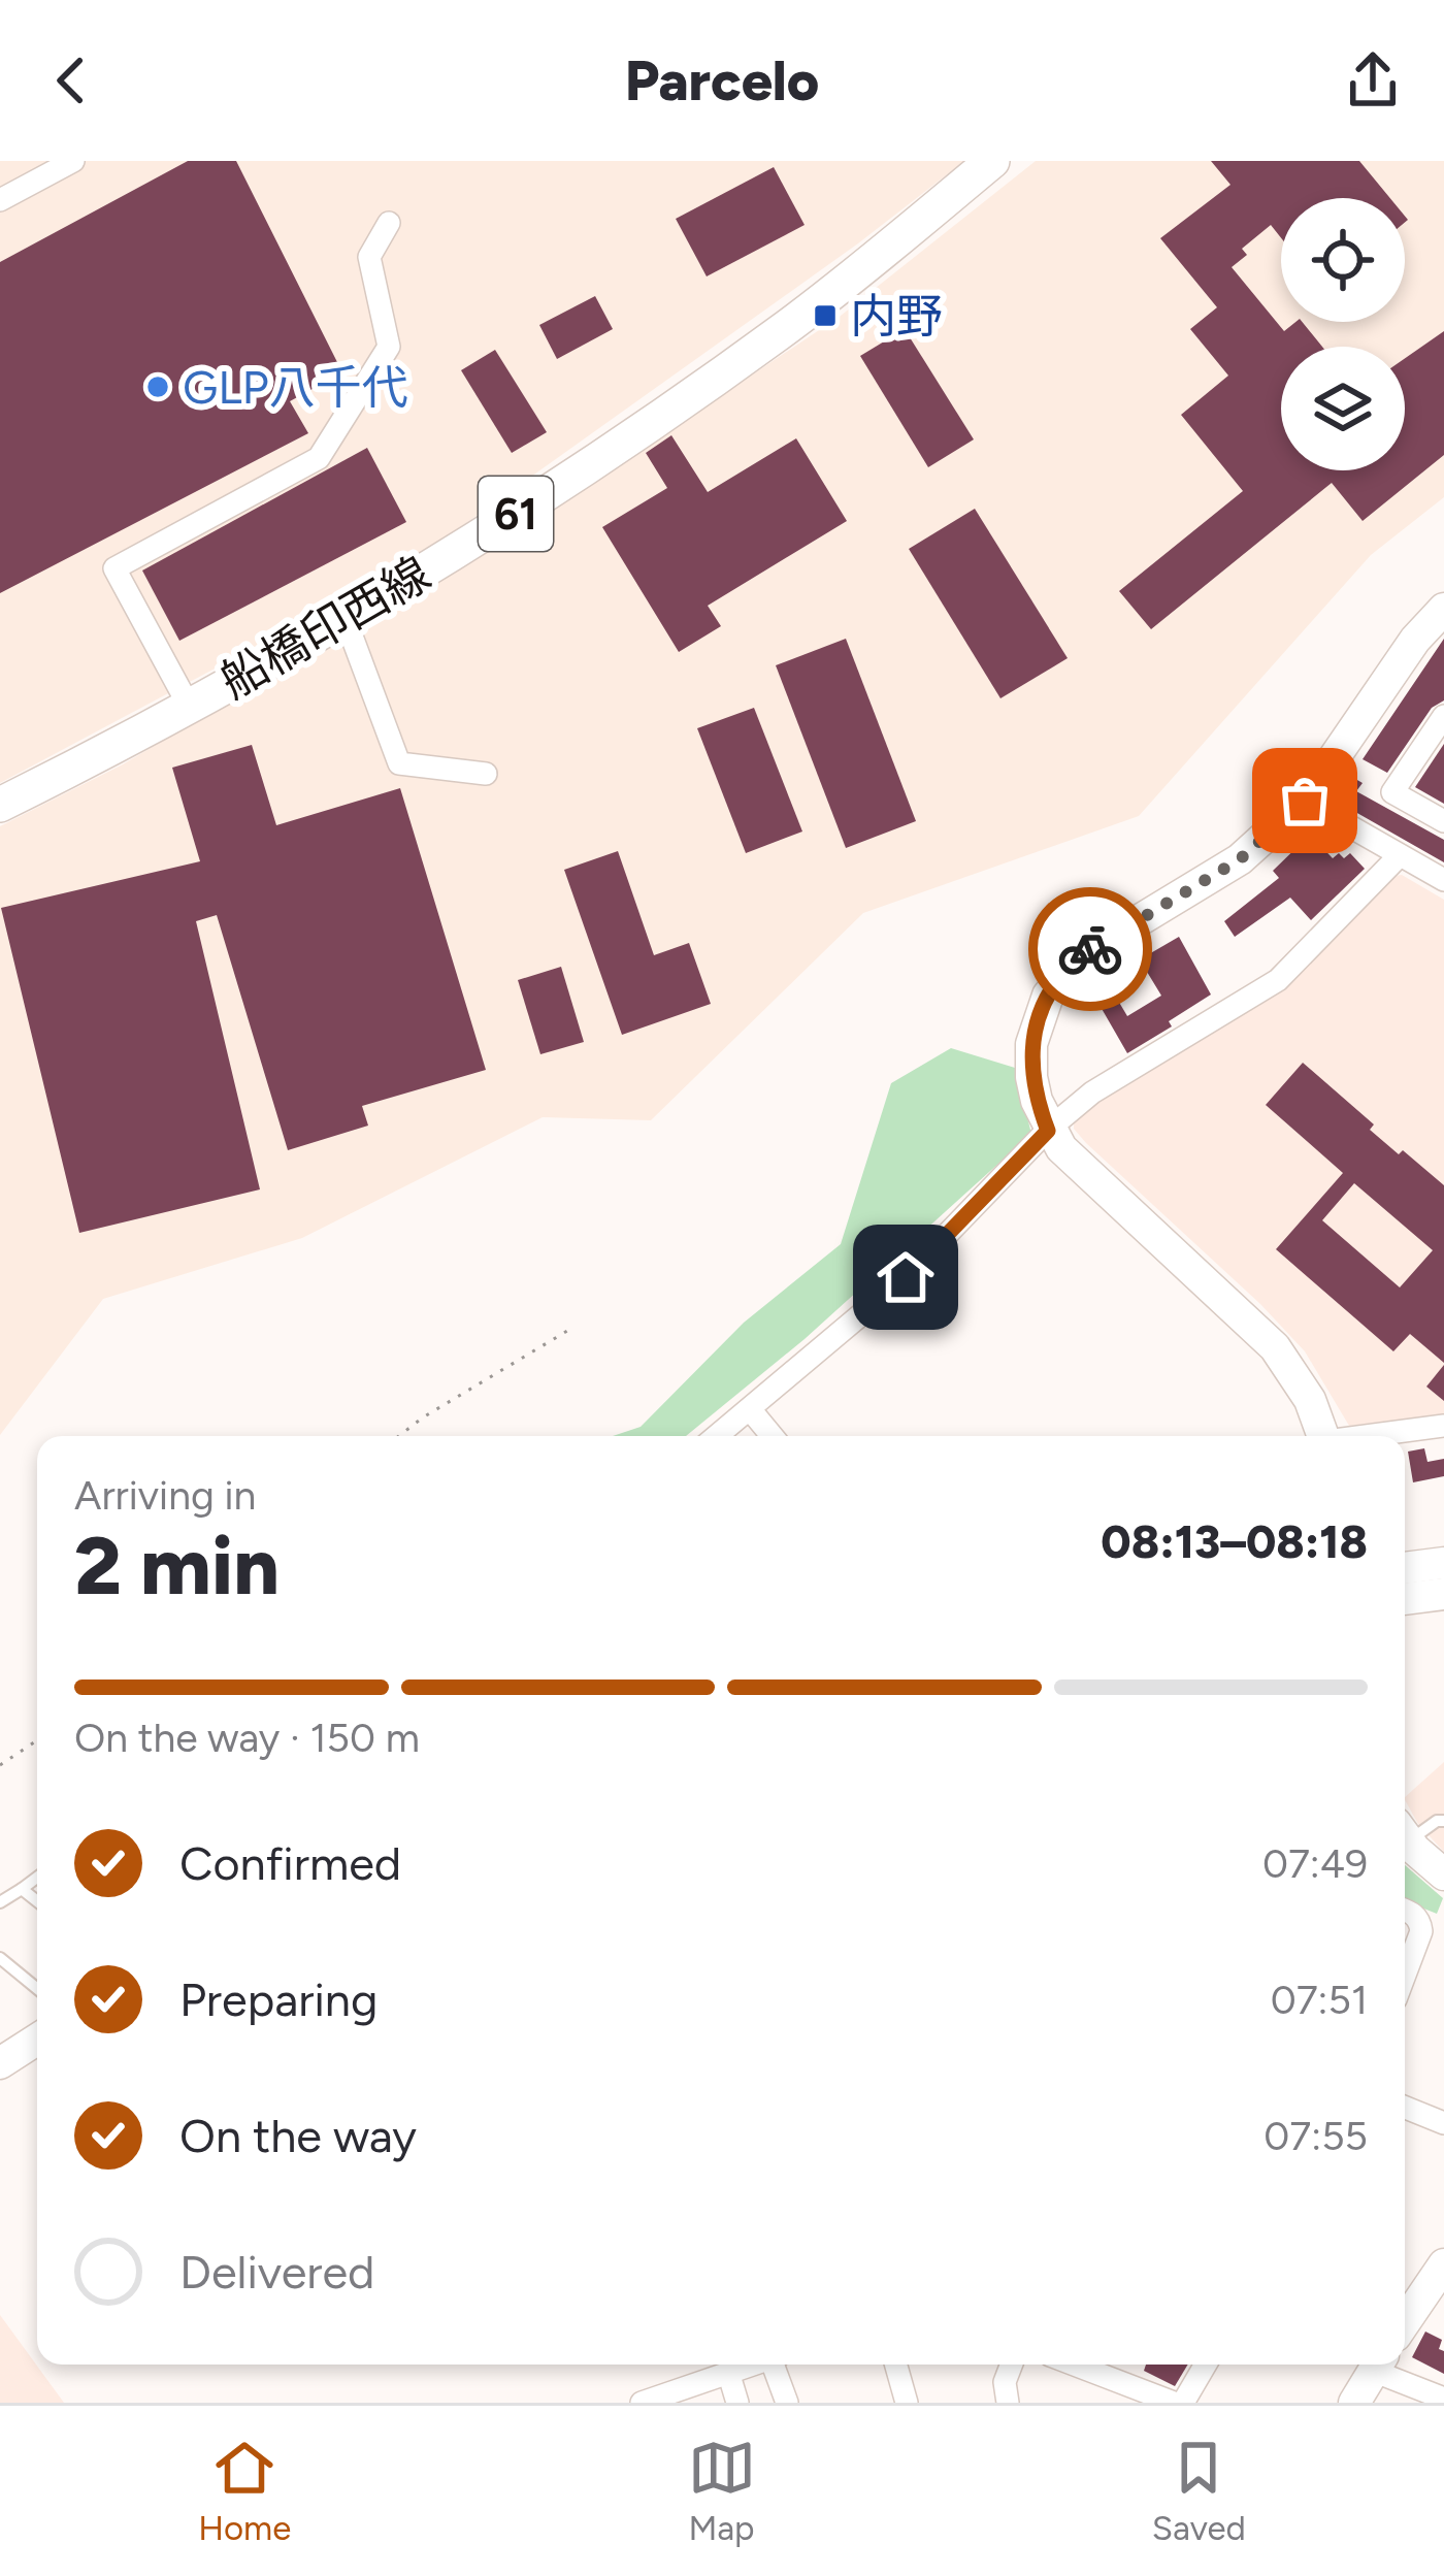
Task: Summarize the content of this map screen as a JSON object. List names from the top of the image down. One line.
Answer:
{"streets":{"main road":["61","船橋印西線"]},"places":{"transit":["内野"],"other":["GLP八千代"]},"page":{"header":"Parcelo","heading":["2 min","Arriving in","08:13–08:18"],"bar":"On the way · 150 m","list":[["Confirmed","07:49"],["Preparing","07:51"],["On the way","07:55"],"Delivered"],"tabs":["Home","Map","Saved"]}}
